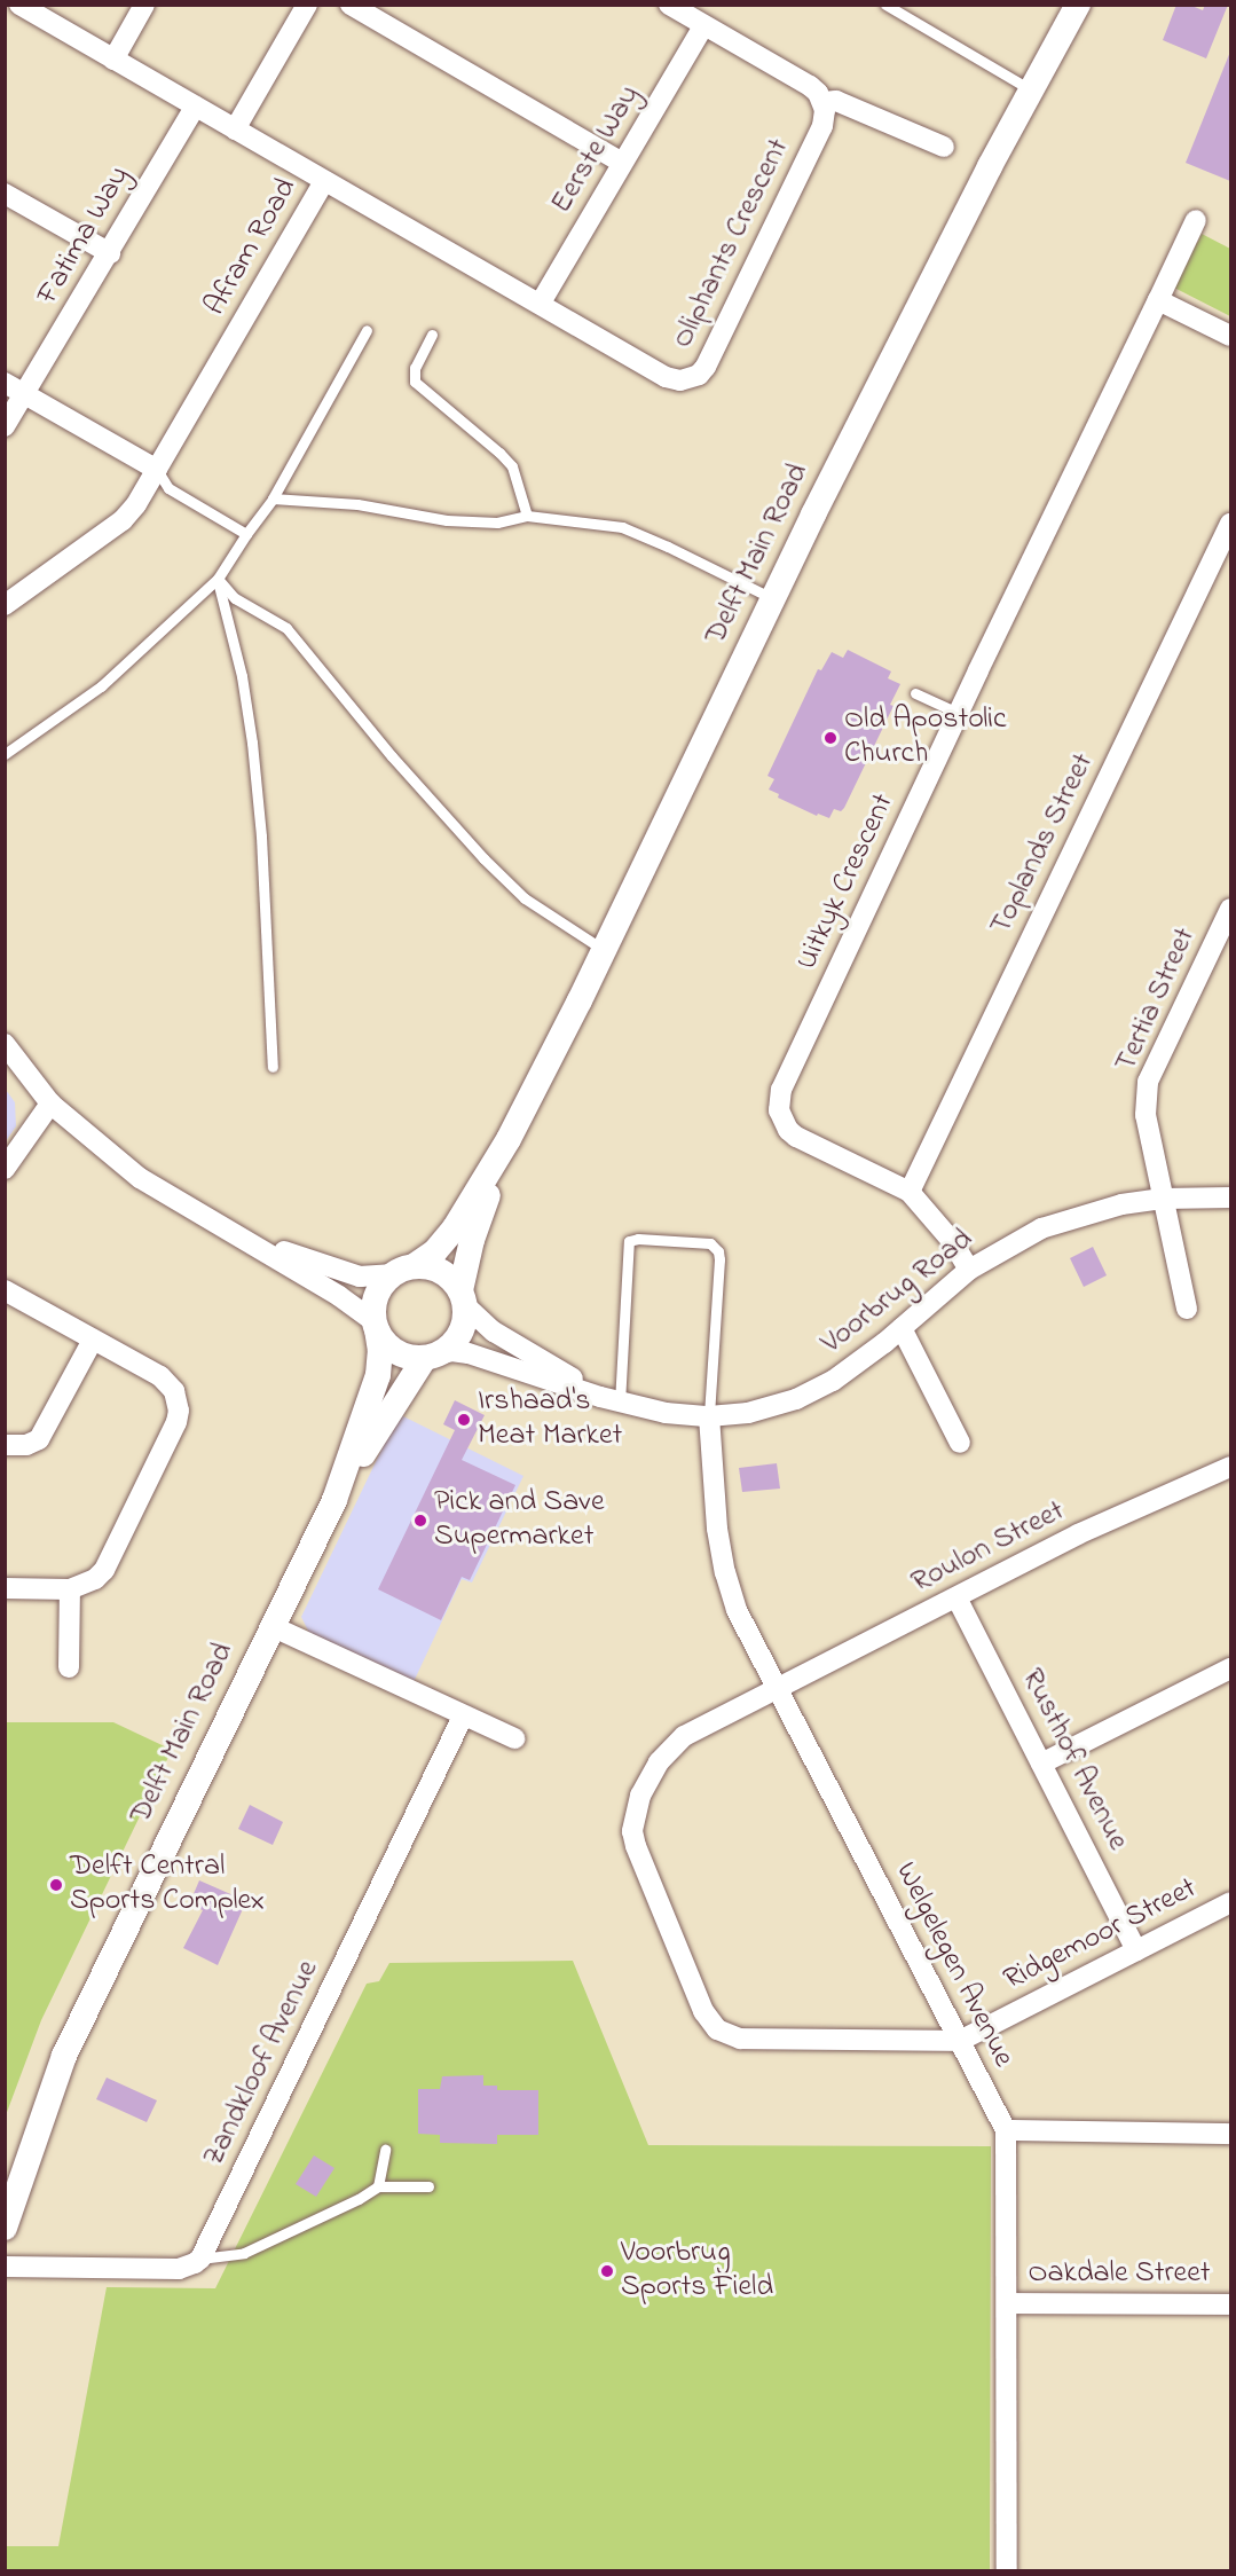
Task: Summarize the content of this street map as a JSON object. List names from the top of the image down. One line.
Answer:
{"streets":{"street":["Eerste Way","Fatima Way","Oliphants Crescent","Afram Road","Delft Main Road","Toplands Street","Uitkyk Crescent","Tertia Street","Voorbrug Road","Roulon Street","Rusthof Avenue","Ridgemoor Street","Welgelegen Avenue","Zandkloof Avenue","Oakdale Street"]},"crossings":[["Eerste Way","Oliphants Crescent"],["Fatima Way","Afram Road"],["Oliphants Crescent","Afram Road"],["Delft Main Road","Voorbrug Road"],["Toplands Street","Uitkyk Crescent"],["Uitkyk Crescent","Voorbrug Road"],["Tertia Street","Voorbrug Road"],["Voorbrug Road","Welgelegen Avenue"],["Roulon Street","Rusthof Avenue"],["Roulon Street","Ridgemoor Street"],["Roulon Street","Welgelegen Avenue"],["Rusthof Avenue","Ridgemoor Street"],["Ridgemoor Street","Welgelegen Avenue"],["Welgelegen Avenue","Oakdale Street"]],"places":["Old Apostolic Church","Irshaad's Meat Market","Pick and Save Supermarket","Delft Central Sports Complex","Voorbrug Sports Field"]}
